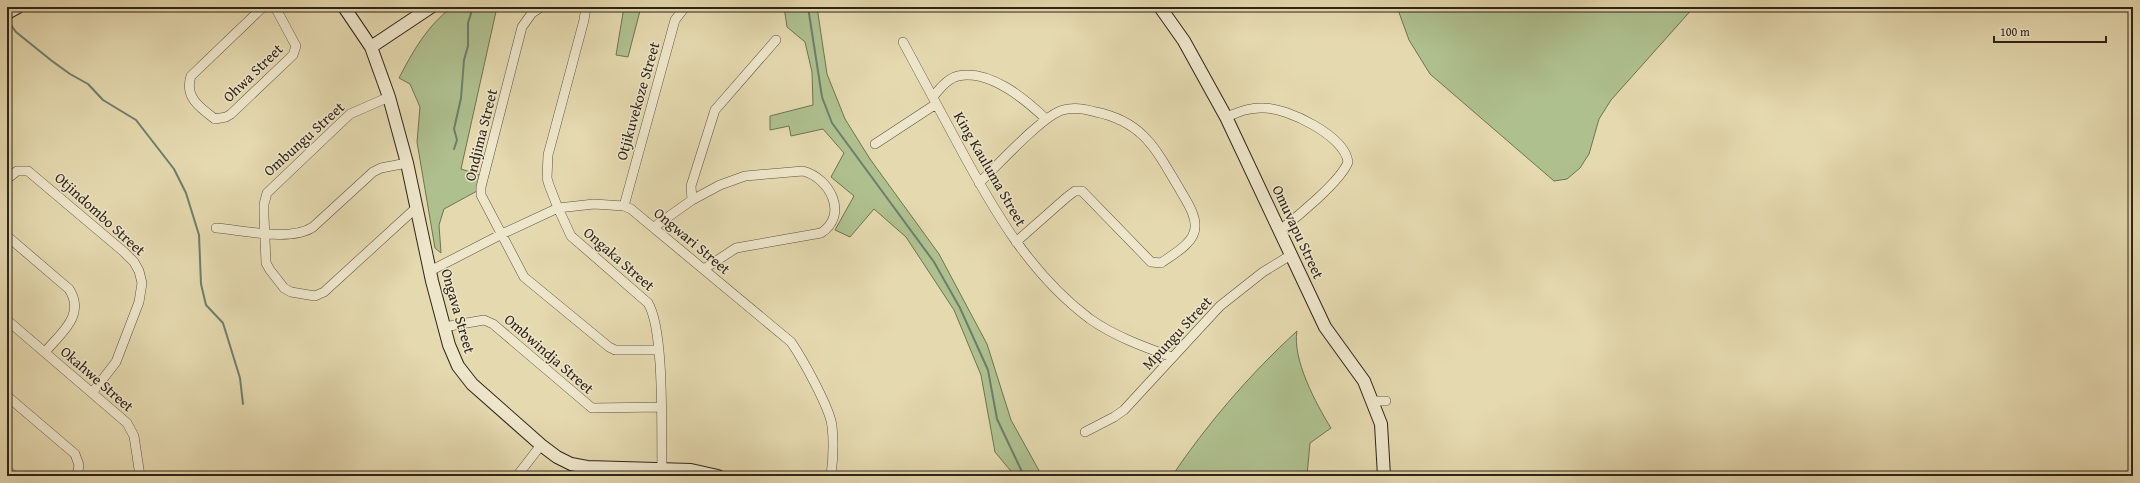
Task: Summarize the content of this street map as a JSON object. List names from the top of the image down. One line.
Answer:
{"streets":{"street":["Ohwa Street","Otjikuvekoze Street","Ondjima Street","Ombungu Street","King Kauluma Street","Otjindombo Street","Omuvapu Street","Ongwari Street","Ongaka Street","Ongava Street","Mpungu Street","Ombwindja Street","Okahwe Street"]},"crossings":[["Otjikuvekoze Street","Ongwari Street"],["Ondjima Street","Ongaka Street"],["Ombungu Street","Ongava Street"],["King Kauluma Street","Mpungu Street"],["Otjindombo Street","Okahwe Street"],["Omuvapu Street","Mpungu Street"],["Ongaka Street","Ongava Street"],["Ongaka Street","Ombwindja Street"],["Ongava Street","Ombwindja Street"]],"scale_bar":"100 m"}
